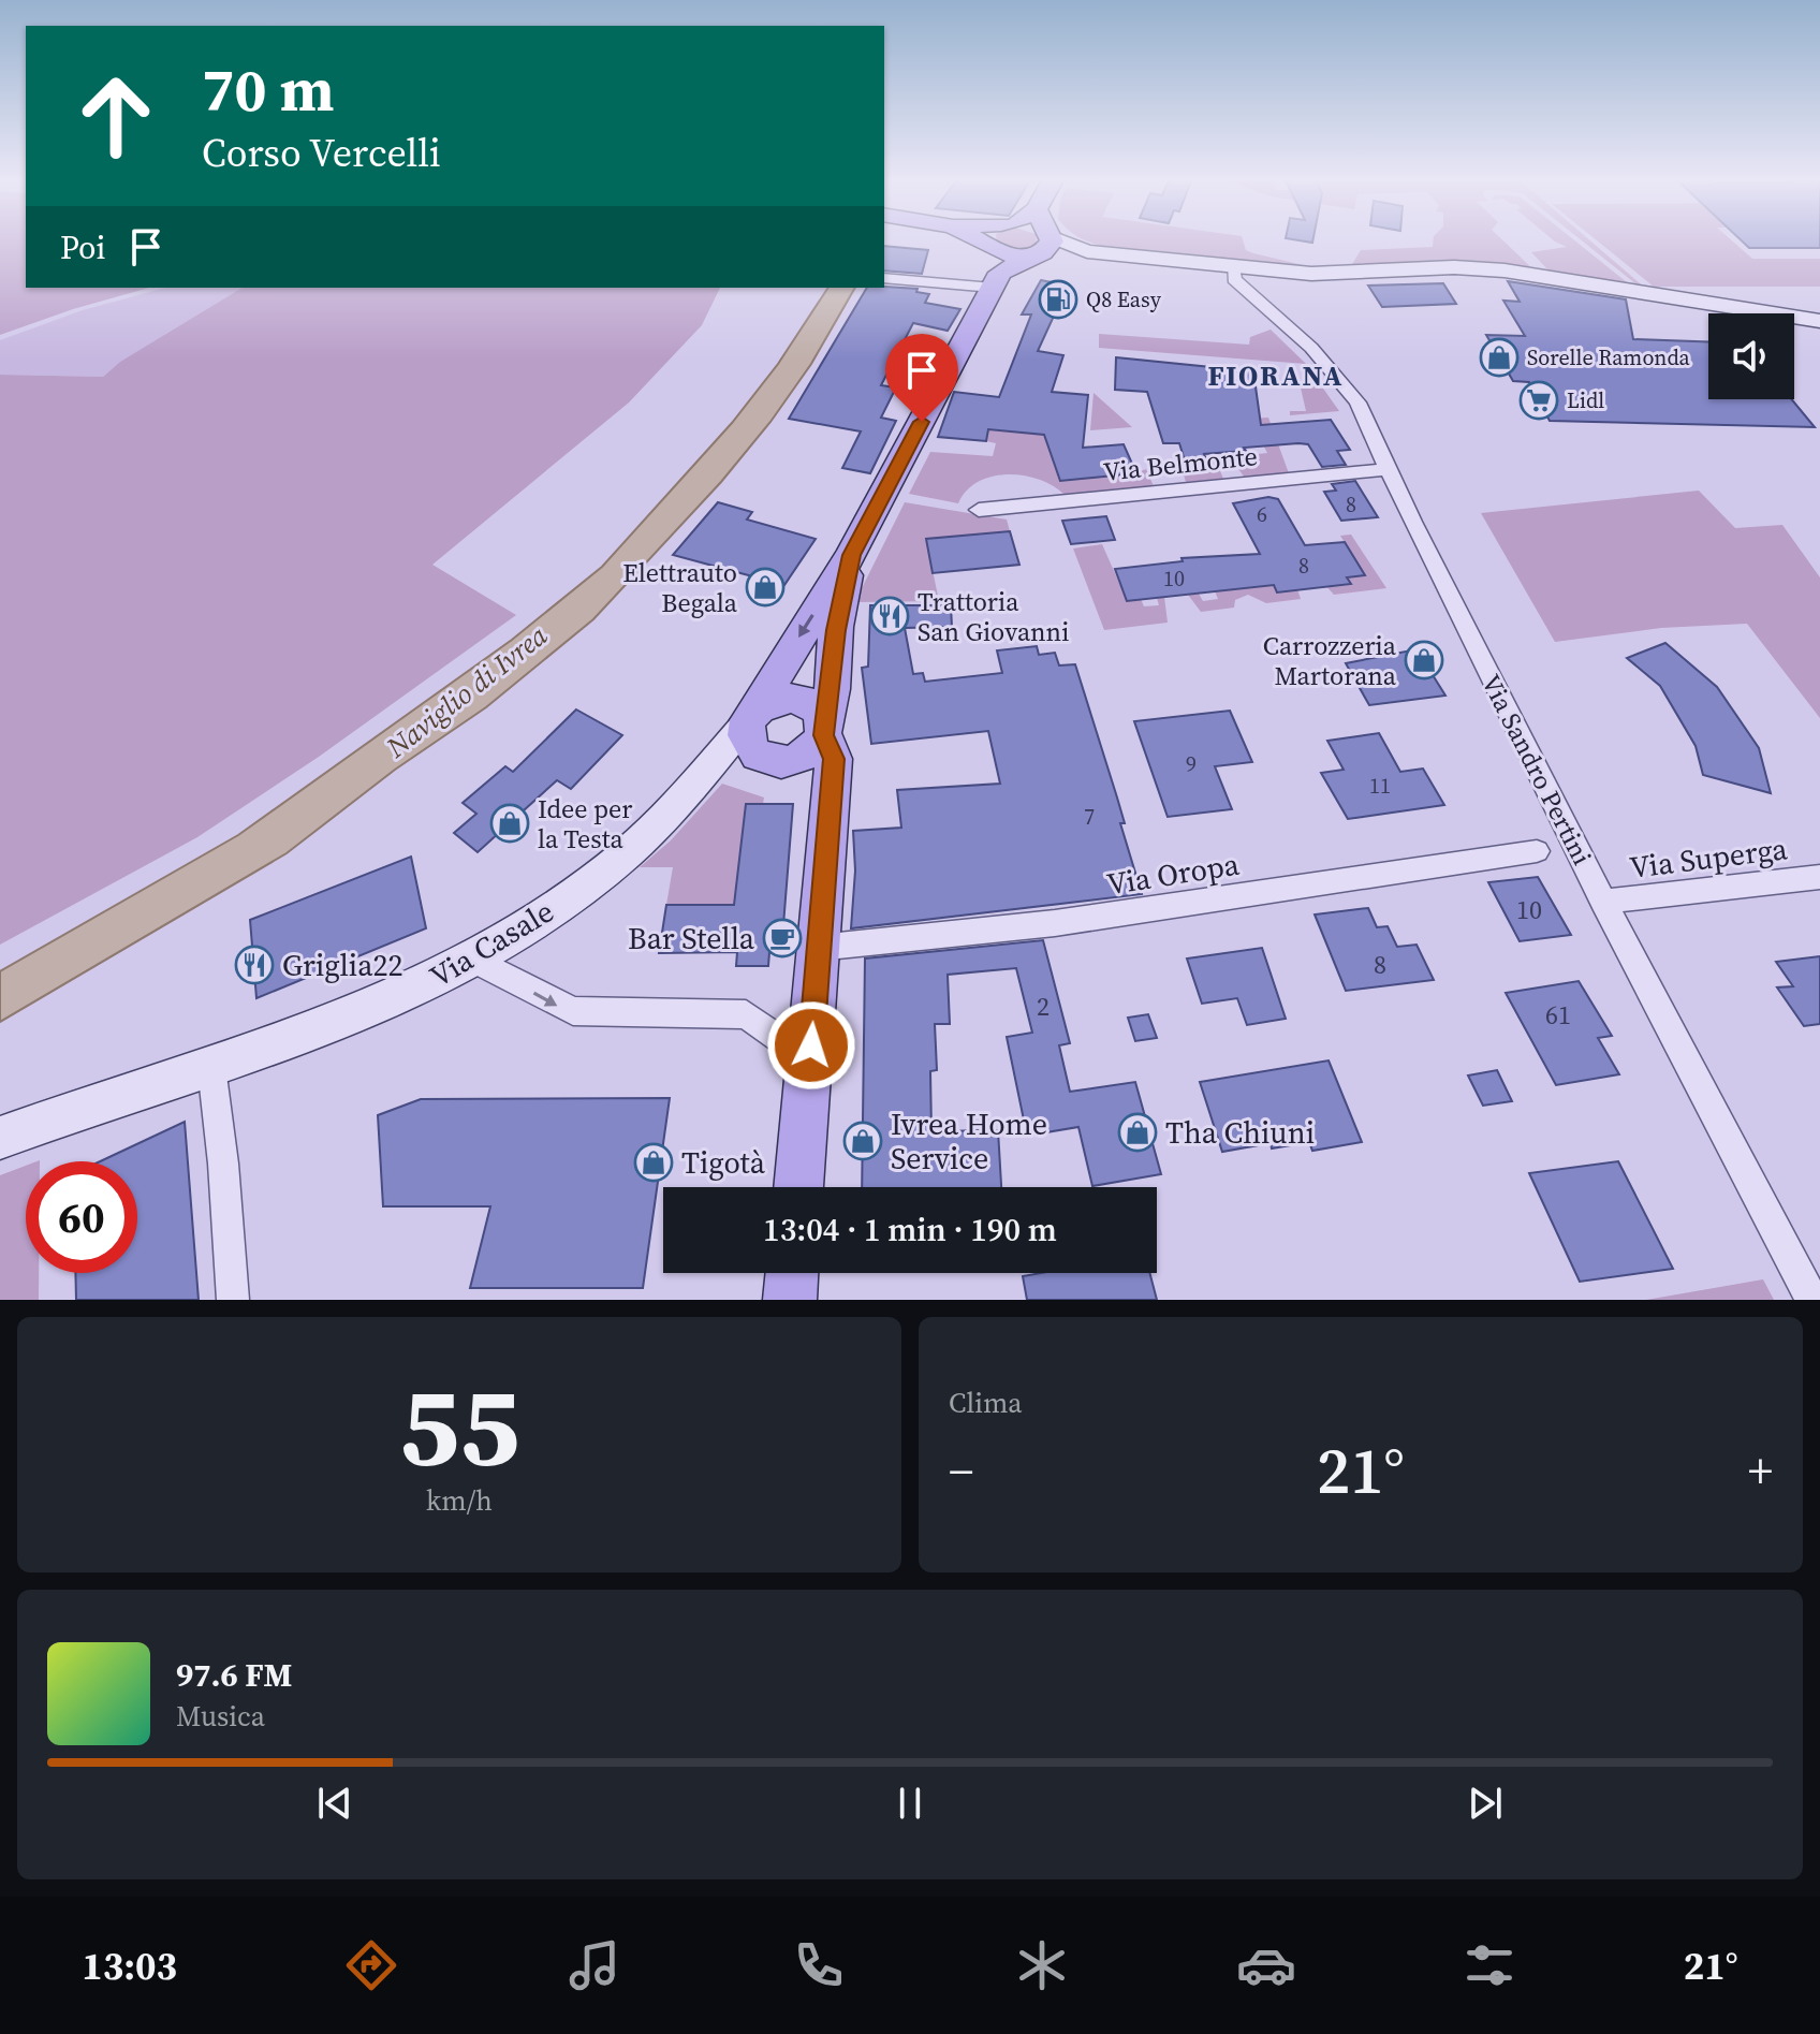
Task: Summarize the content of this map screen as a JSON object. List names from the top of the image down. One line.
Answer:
{"streets":{"main road":["Via Casale"],"street":["Via Belmonte","Via Sandro Pertini","Via Superga","Via Oropa"]},"crossings":[["Via Belmonte","Via Sandro Pertini"],["Via Sandro Pertini","Via Superga"]],"districts":["FIORANA"],"water":["Naviglio di Ivrea"],"places":{"fuel station":["Q8 Easy"],"shop":["Sorelle Ramonda","Elettrauto Begala","Carrozzeria Martorana","Idee per la Testa","Tha Chiuni","Ivrea Home Service","Tigotà"],"supermarket":["Lidl"],"restaurant":["Trattoria San Giovanni","Griglia22"],"cafe":["Bar Stella"]},"house_numbers":["8","6","8","10","9","11","7","10","8","2","61"],"page":{"turn":["70 m","Corso Vercelli"],"then":"Poi","limit":"60","trip":"13:04 · 1 min · 190 m","tile":[["55","km/h"],"Clima"],"heat":["−","21°","+"],"song":["97.6 FM","Musica"],"tabs":["13:03","21°"]}}
